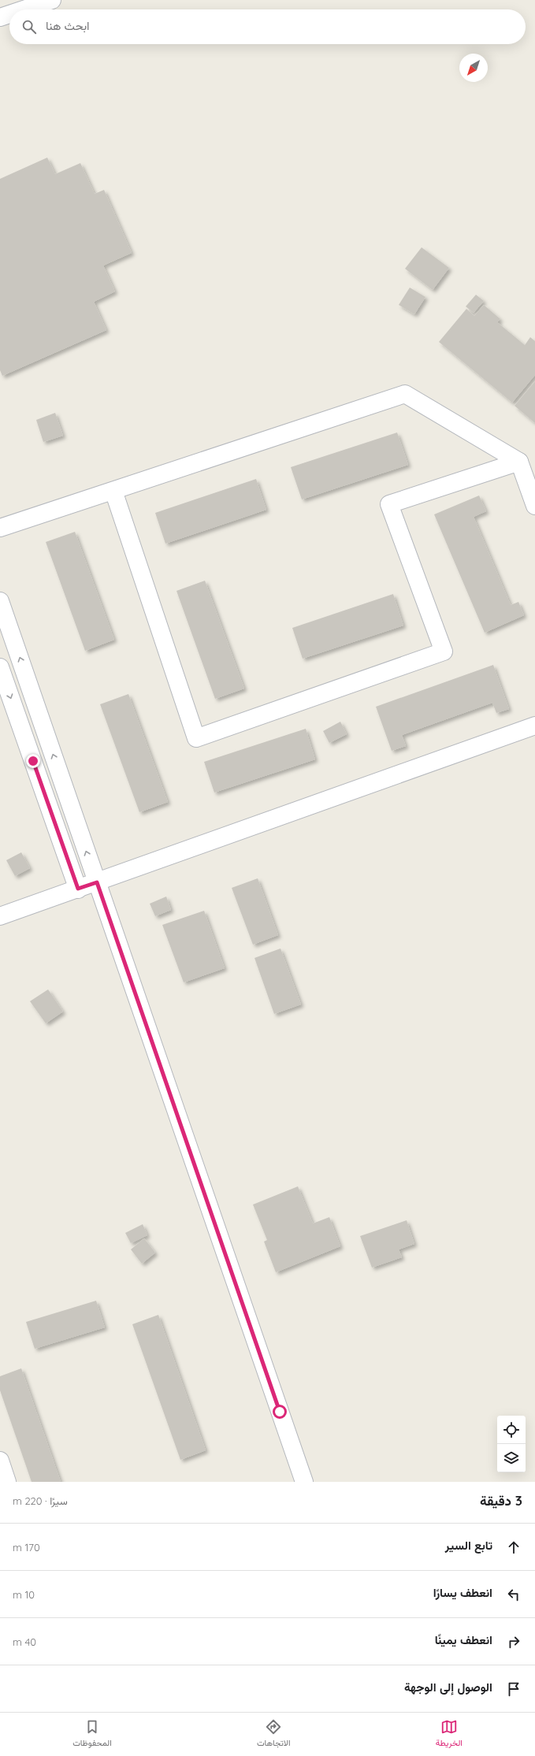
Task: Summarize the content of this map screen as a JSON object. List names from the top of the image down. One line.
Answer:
{"north":"bottom left","page":{"search":"ابحث هنا","heading":["3 دقيقة","سيرًا · 220 m"],"list":[["تابع السير","170 m"],["انعطف يسارًا","10 m"],["انعطف يمينًا","40 m"],"الوصول إلى الوجهة"],"nav":["الخريطة","الاتجاهات","المحفوظات"]}}
